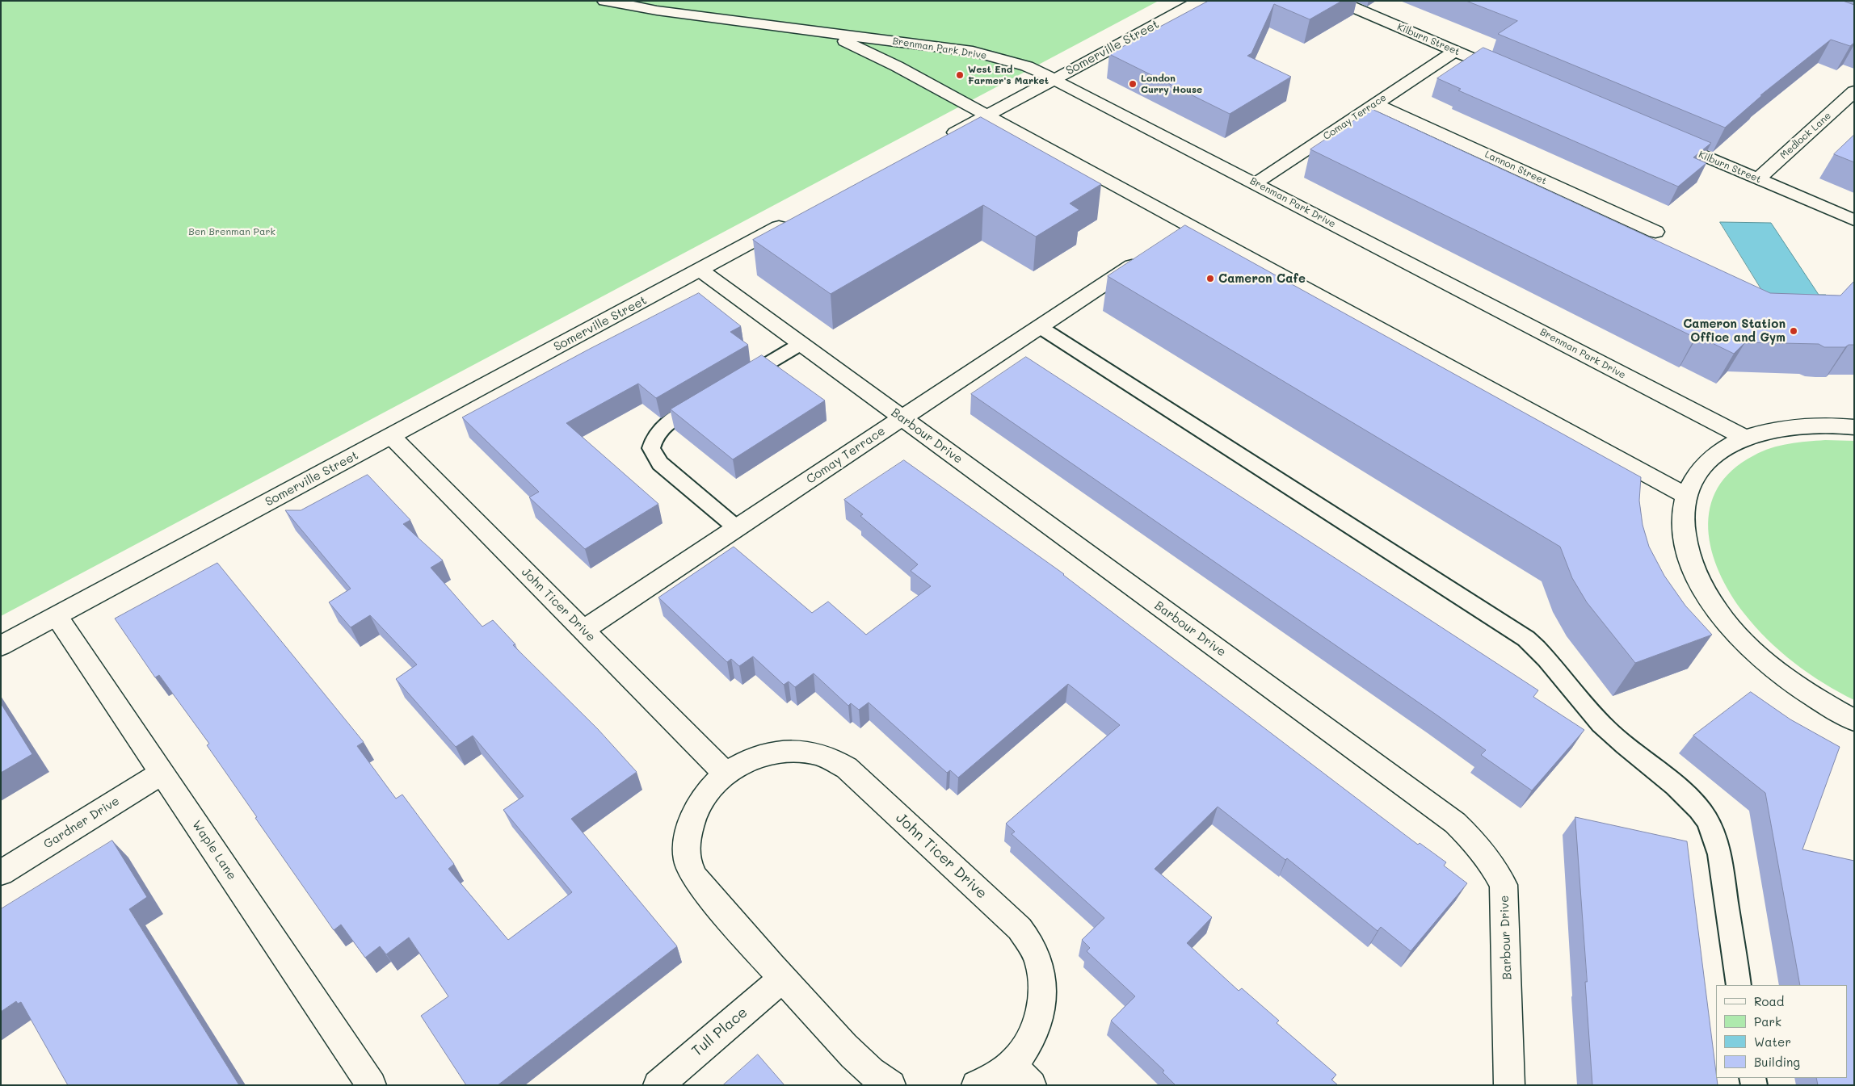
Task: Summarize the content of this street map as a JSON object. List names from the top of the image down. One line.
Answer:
{"streets":{"street":["Kilburn Street","Somerville Street","Brenman Park Drive","Comay Terrace","Medlock Lane","Lannon Street","Barbour Drive","John Ticer Drive","Gardner Drive","Waple Lane","Tull Place"]},"crossings":[["Kilburn Street","Comay Terrace"],["Kilburn Street","Medlock Lane"],["Somerville Street","Brenman Park Drive"],["Somerville Street","Barbour Drive"],["Somerville Street","John Ticer Drive"],["Somerville Street","Waple Lane"],["Brenman Park Drive","Comay Terrace"],["Comay Terrace","Lannon Street"],["Comay Terrace","Barbour Drive"],["Comay Terrace","John Ticer Drive"],["John Ticer Drive","Tull Place"],["Gardner Drive","Waple Lane"]],"parks":["Ben Brenman Park"],"places":["West End Farmer's Market","London Curry House","Cameron Cafe","Cameron Station Office and Gym"],"legend":["Road","Park","Water","Building"]}
